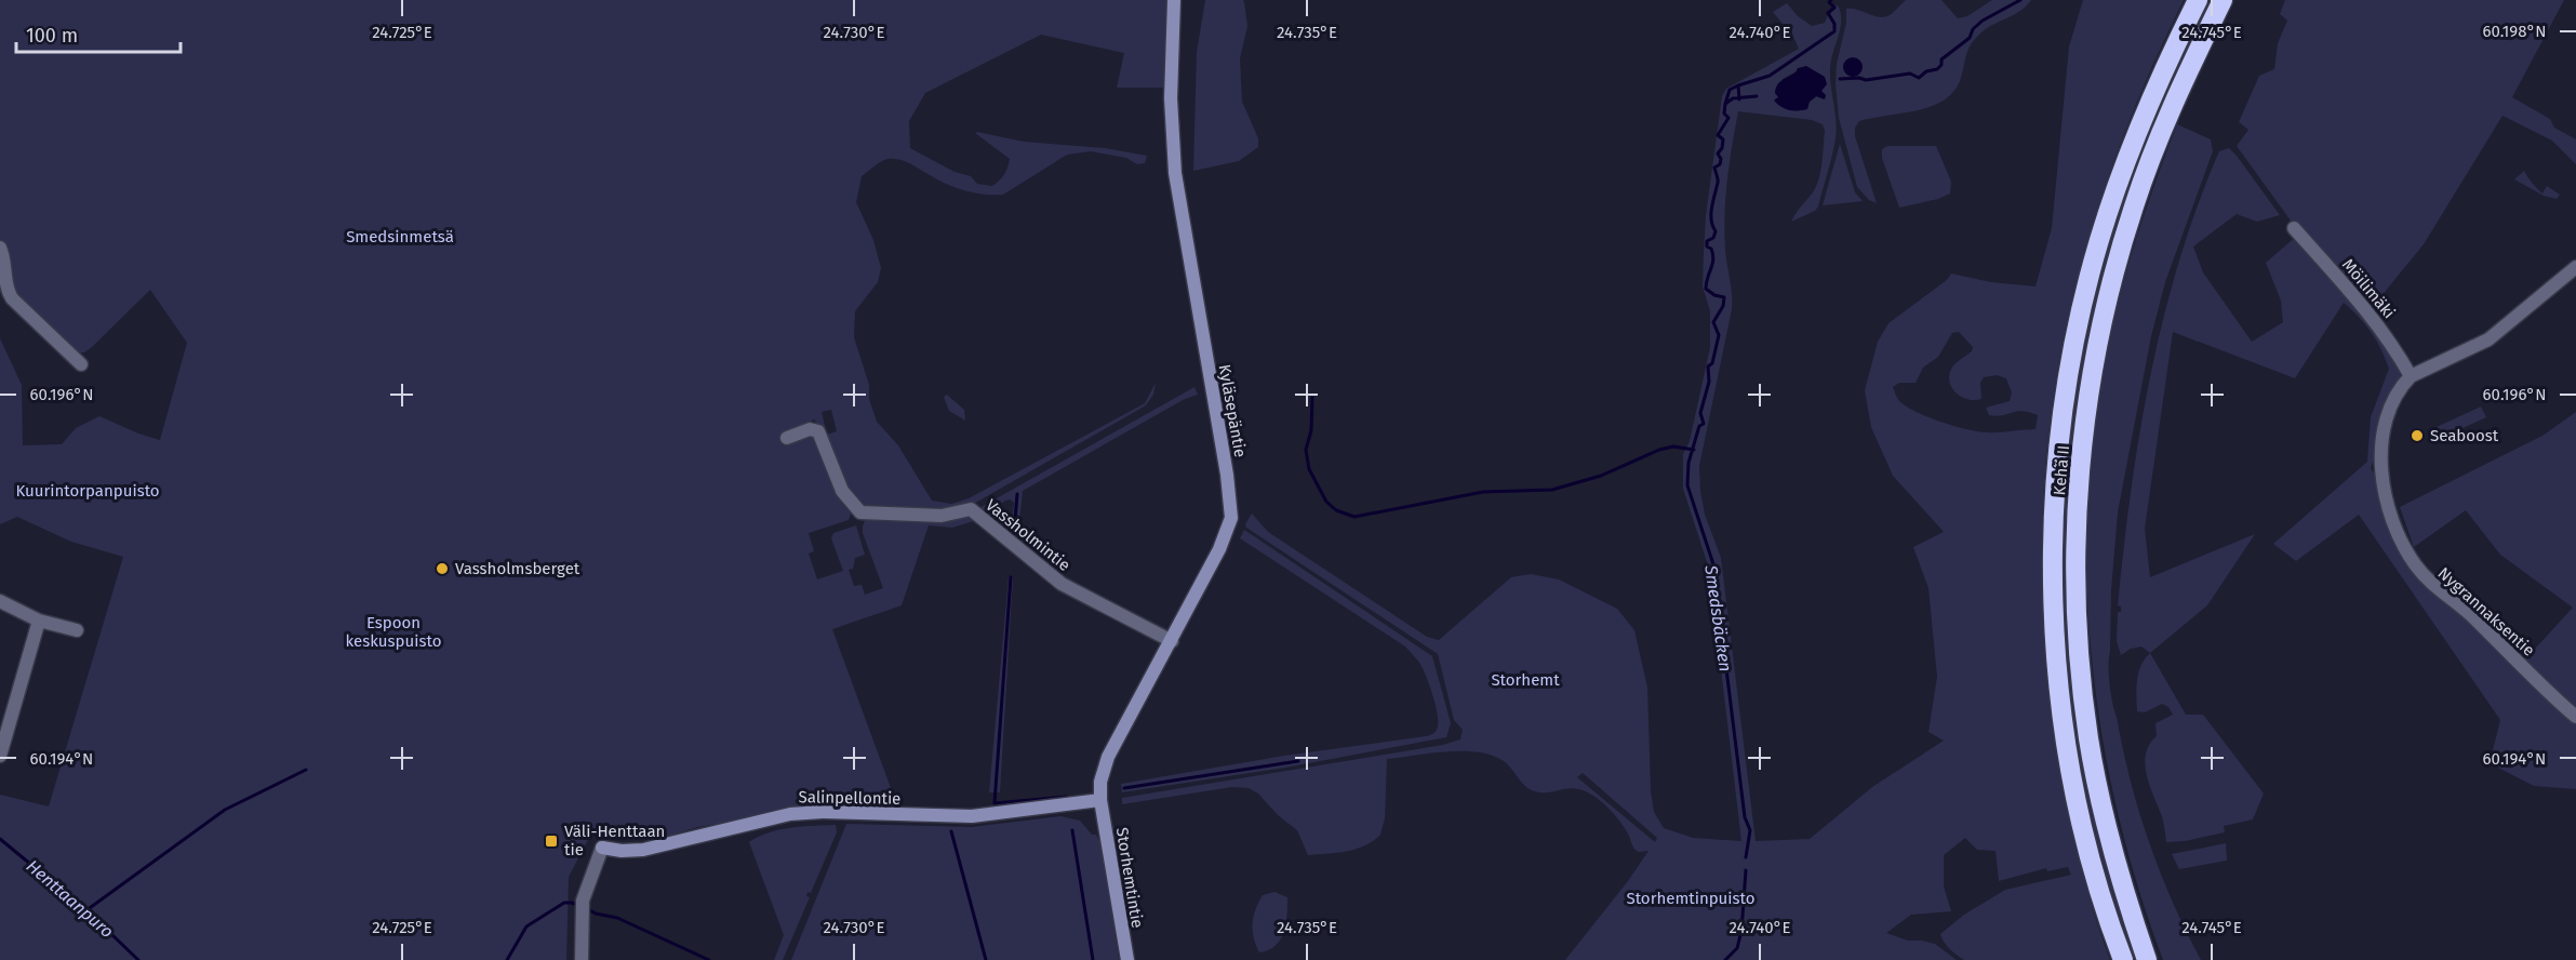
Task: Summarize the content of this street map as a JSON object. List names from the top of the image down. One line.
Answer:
{"streets":{"highway":["Kehä II"],"main road":["Kyläsepäntie","Salinpellontie","Storhemtintie"],"street":["Möilimäki","Vassholmintie","Nygrannaksentie"]},"crossings":[["Möilimäki","Nygrannaksentie"],["Kyläsepäntie","Vassholmintie"],["Kyläsepäntie","Salinpellontie"],["Kyläsepäntie","Storhemtintie"],["Salinpellontie","Storhemtintie"]],"water":["Smedsbäcken","Henttaanpuro"],"parks":["Smedsinmetsä","Kuurintorpanpuisto","Espoon keskuspuisto","Storhemt","Storhemtinpuisto"],"places":{"other":["Seaboost","Vassholmsberget"],"transit":["Väli-Henttaan tie"]},"scale_bar":"100 m","coordinates":["60.198°N","24.725°E","24.730°E","24.735°E","24.740°E","24.745°E","60.196°N","60.194°N"]}
